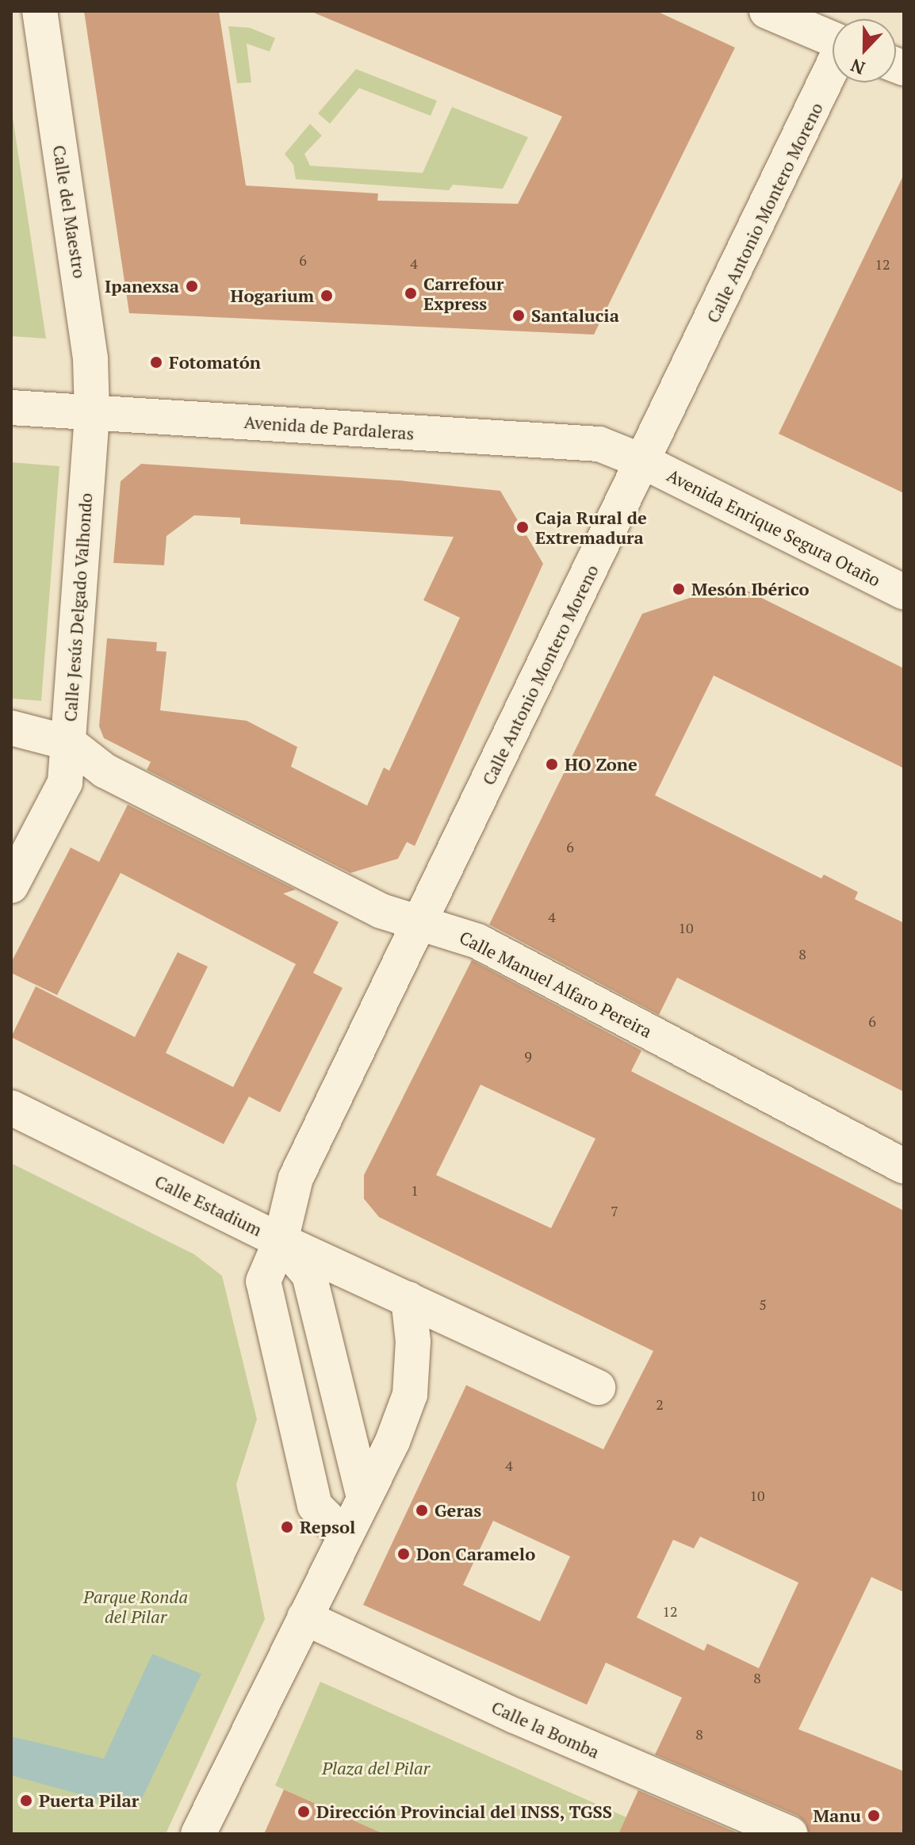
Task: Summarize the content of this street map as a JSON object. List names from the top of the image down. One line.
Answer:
{"streets":{"street":["Calle del Maestro","Calle Antonio Montero Moreno","Avenida de Pardaleras","Avenida Enrique Segura Otaño","Calle Jesús Delgado Valhondo","Calle Manuel Alfaro Pereira","Calle Estadium","Calle la Bomba"]},"crossings":[["Calle del Maestro","Avenida de Pardaleras"],["Calle del Maestro","Calle Jesús Delgado Valhondo"],["Calle Antonio Montero Moreno","Avenida de Pardaleras"],["Calle Antonio Montero Moreno","Avenida Enrique Segura Otaño"],["Calle Antonio Montero Moreno","Calle Manuel Alfaro Pereira"],["Calle Antonio Montero Moreno","Calle Estadium"],["Avenida de Pardaleras","Avenida Enrique Segura Otaño"],["Avenida de Pardaleras","Calle Jesús Delgado Valhondo"],["Calle Jesús Delgado Valhondo","Calle Manuel Alfaro Pereira"]],"parks":["Parque Ronda del Pilar","Plaza del Pilar"],"places":["Ipanexsa","Carrefour Express","Hogarium","Santalucia","Fotomatón","Caja Rural de Extremadura","Mesón Ibérico","HO Zone","Geras","Repsol","Don Caramelo","Puerta Pilar","Dirección Provincial del INSS, TGSS","Manu"],"house_numbers":["6","4","12","6","4","10","8","6","9","1","7","5","2","4","10","12","8","8"],"north":"bottom"}
